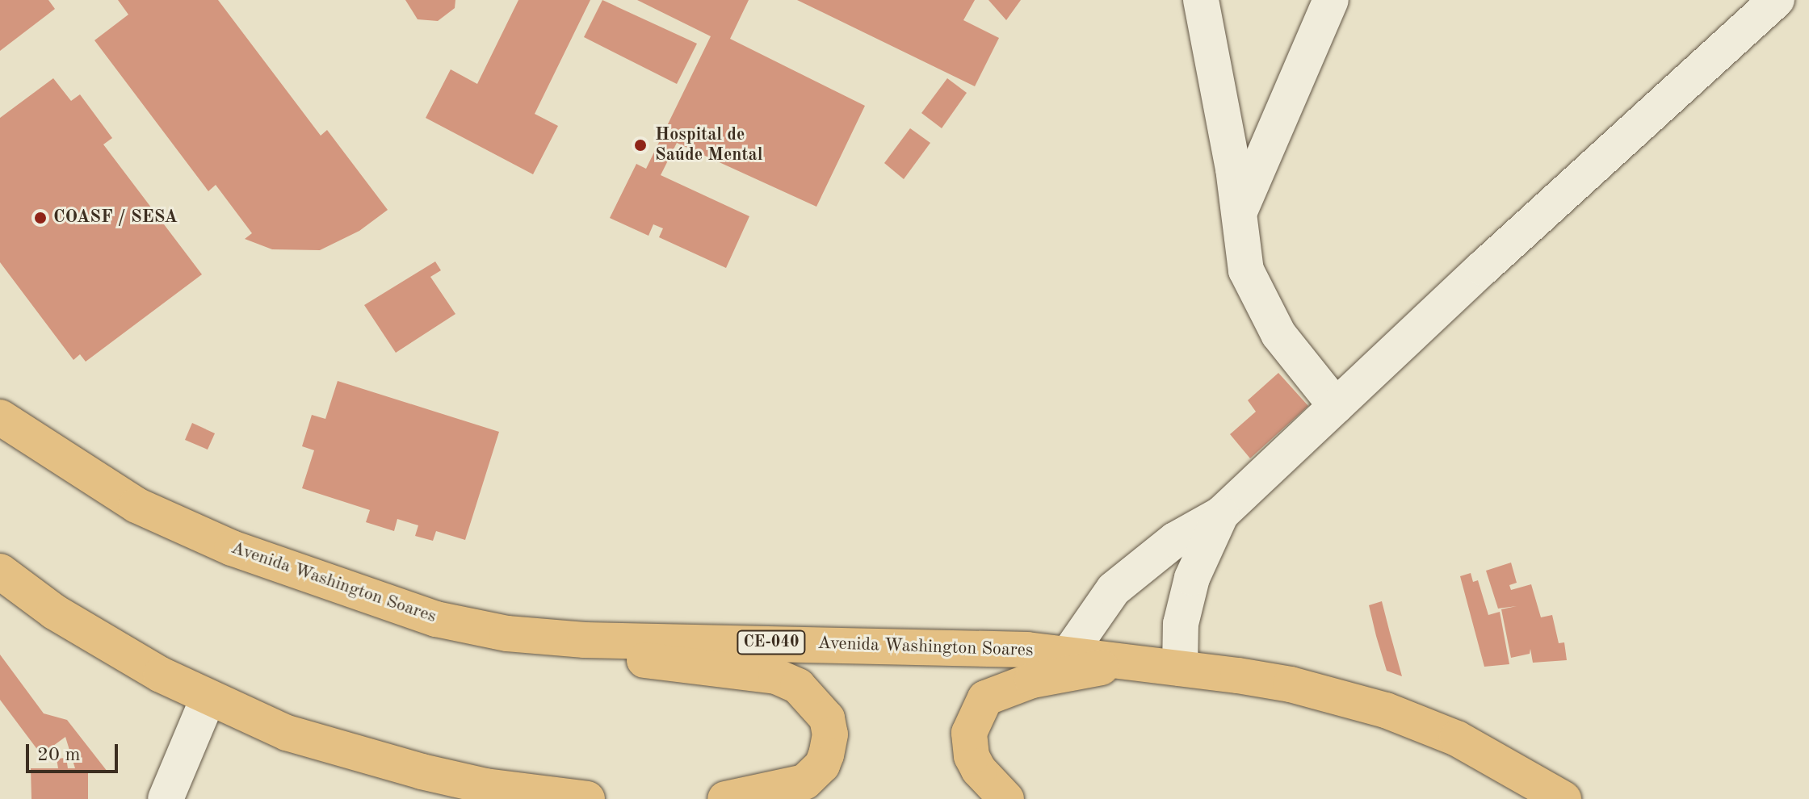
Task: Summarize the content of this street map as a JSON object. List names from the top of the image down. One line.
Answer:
{"streets":{"highway":["Avenida Washington Soares","CE-040"]},"places":["Hospital de Saúde Mental","COASF / SESA"],"scale_bar":"20 m"}
